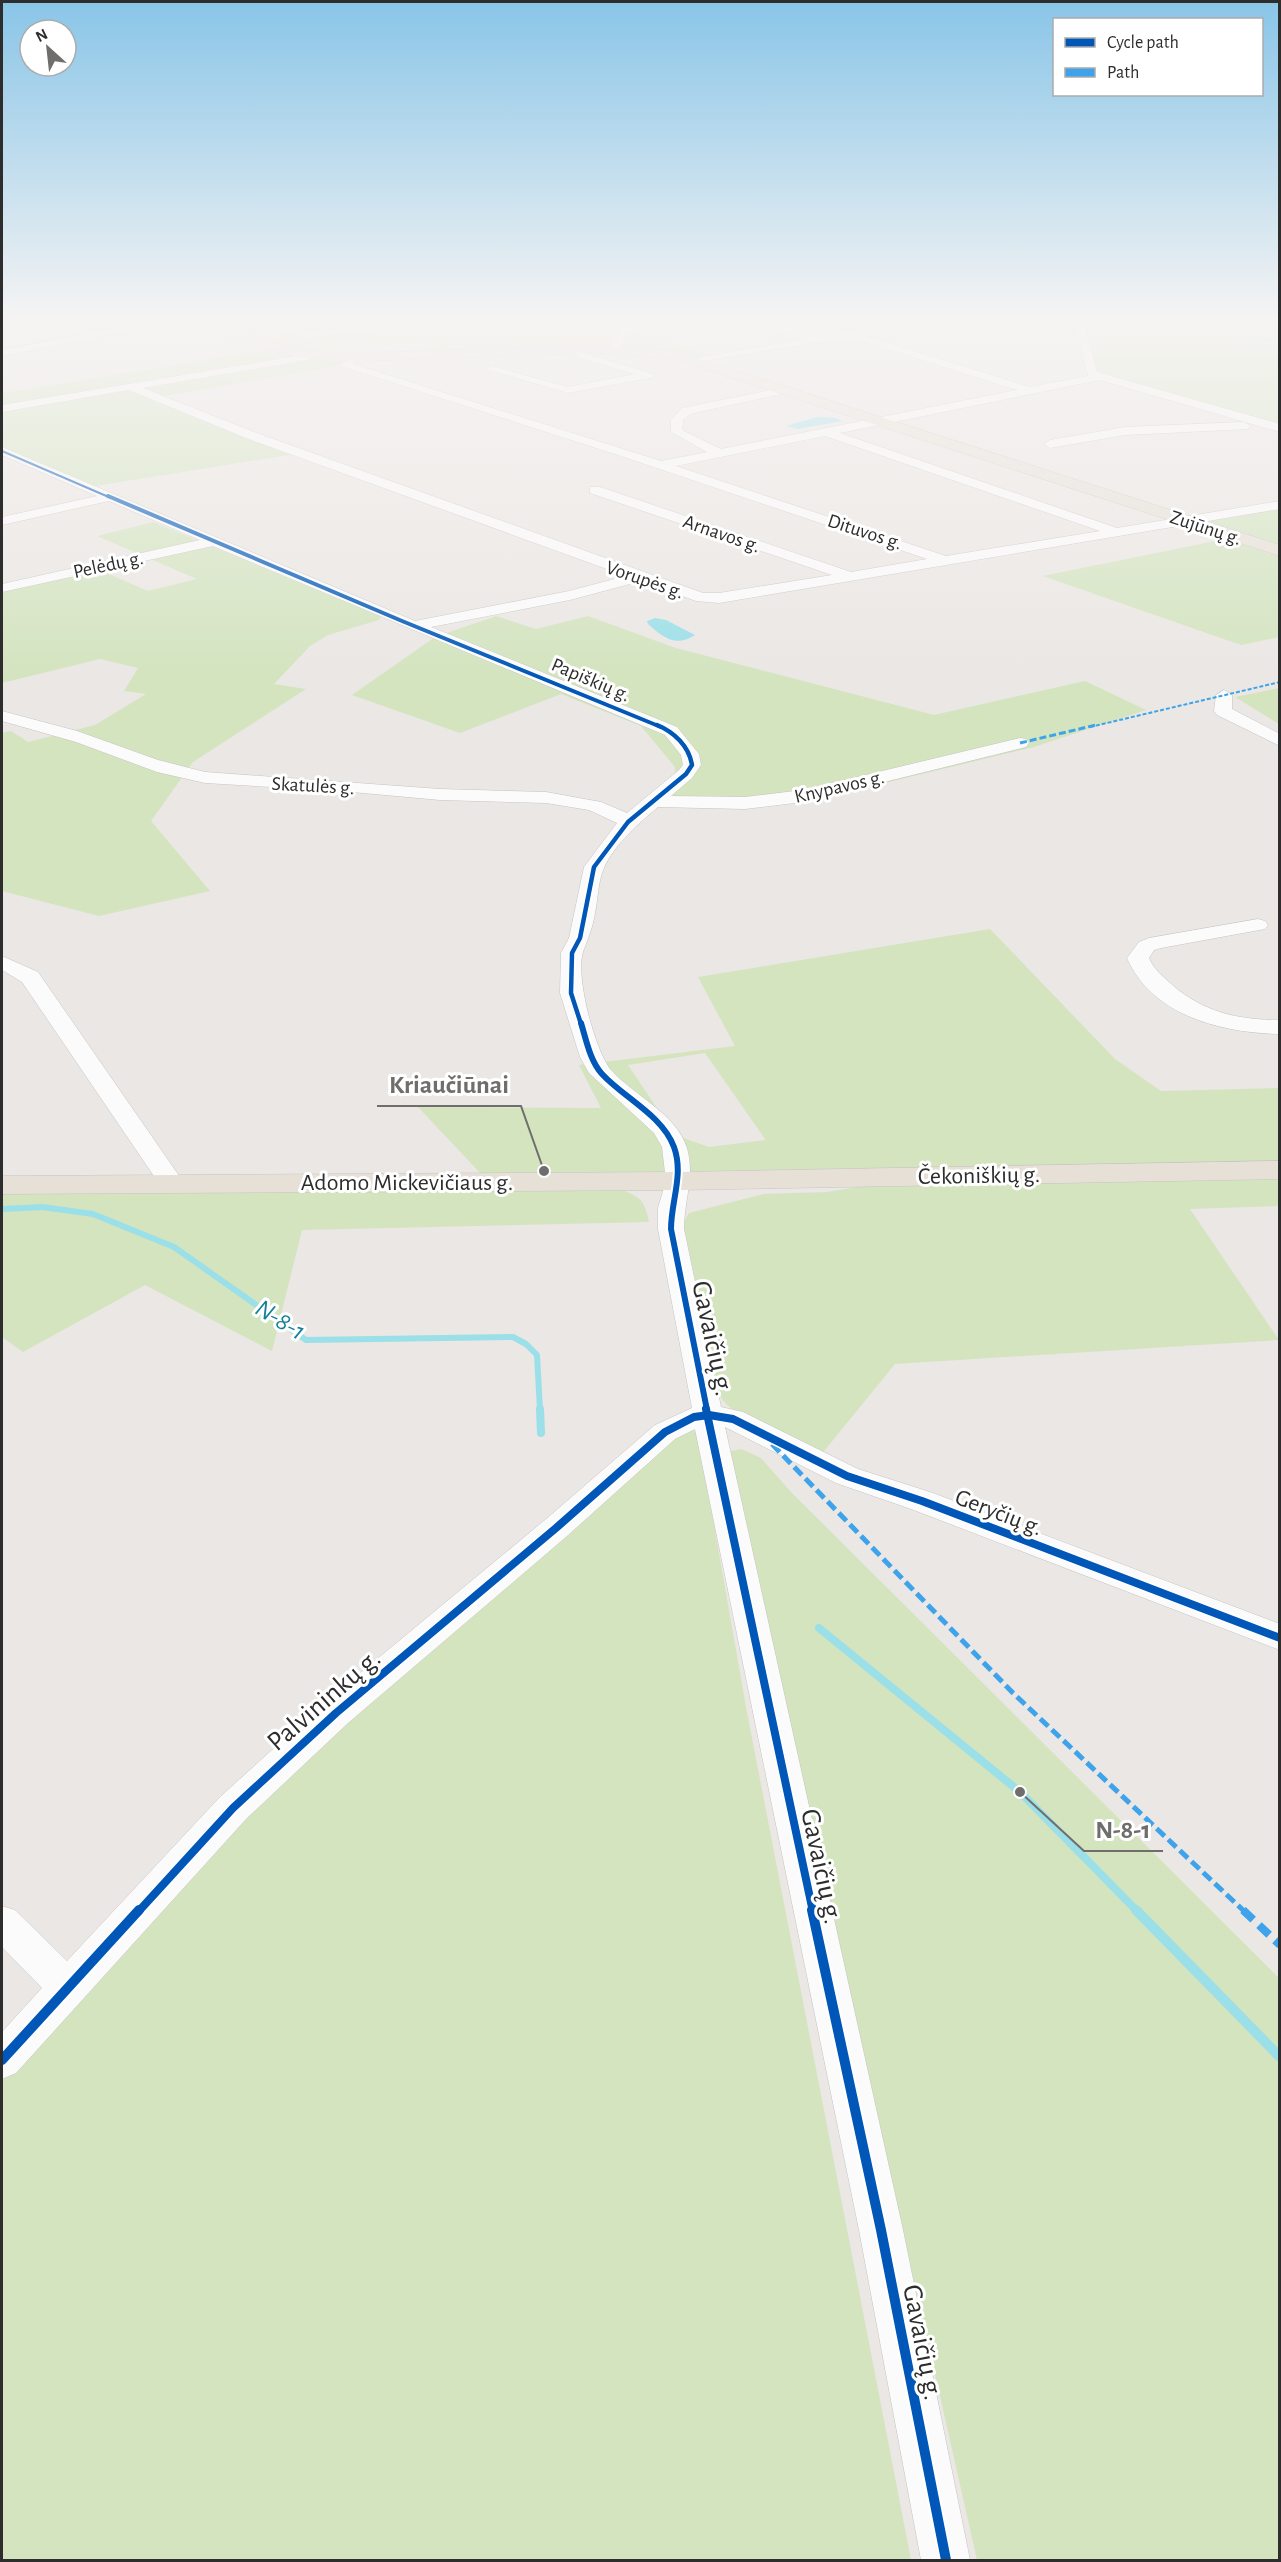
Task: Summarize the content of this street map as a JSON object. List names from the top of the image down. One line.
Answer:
{"streets":{"main road":["Zujūnų g.","Čekoniškių g.","Adomo Mickevičiaus g."],"street":["Dituvos g.","Arnavos g.","Pelėdų g.","Vorupės g.","Papiškių g.","Skatulės g.","Knypavos g.","Gavaičių g.","Geryčių g.","Palvininkų g."]},"crossings":[["Zujūnų g.","Vorupės g."],["Dituvos g.","Vorupės g."],["Arnavos g.","Vorupės g."],["Pelėdų g.","Papiškių g."],["Papiškių g.","Skatulės g."],["Papiškių g.","Knypavos g."],["Papiškių g.","Čekoniškių g."],["Papiškių g.","Adomo Mickevičiaus g."],["Papiškių g.","Gavaičių g."],["Čekoniškių g.","Adomo Mickevičiaus g."],["Čekoniškių g.","Gavaičių g."],["Adomo Mickevičiaus g.","Gavaičių g."],["Gavaičių g.","Geryčių g."],["Gavaičių g.","Palvininkų g."],["Geryčių g.","Palvininkų g."]],"water":["N-8-1"],"places":["Kriaučiūnai","N-8-1"],"legend":["Cycle path","Path"],"north":"top left"}
